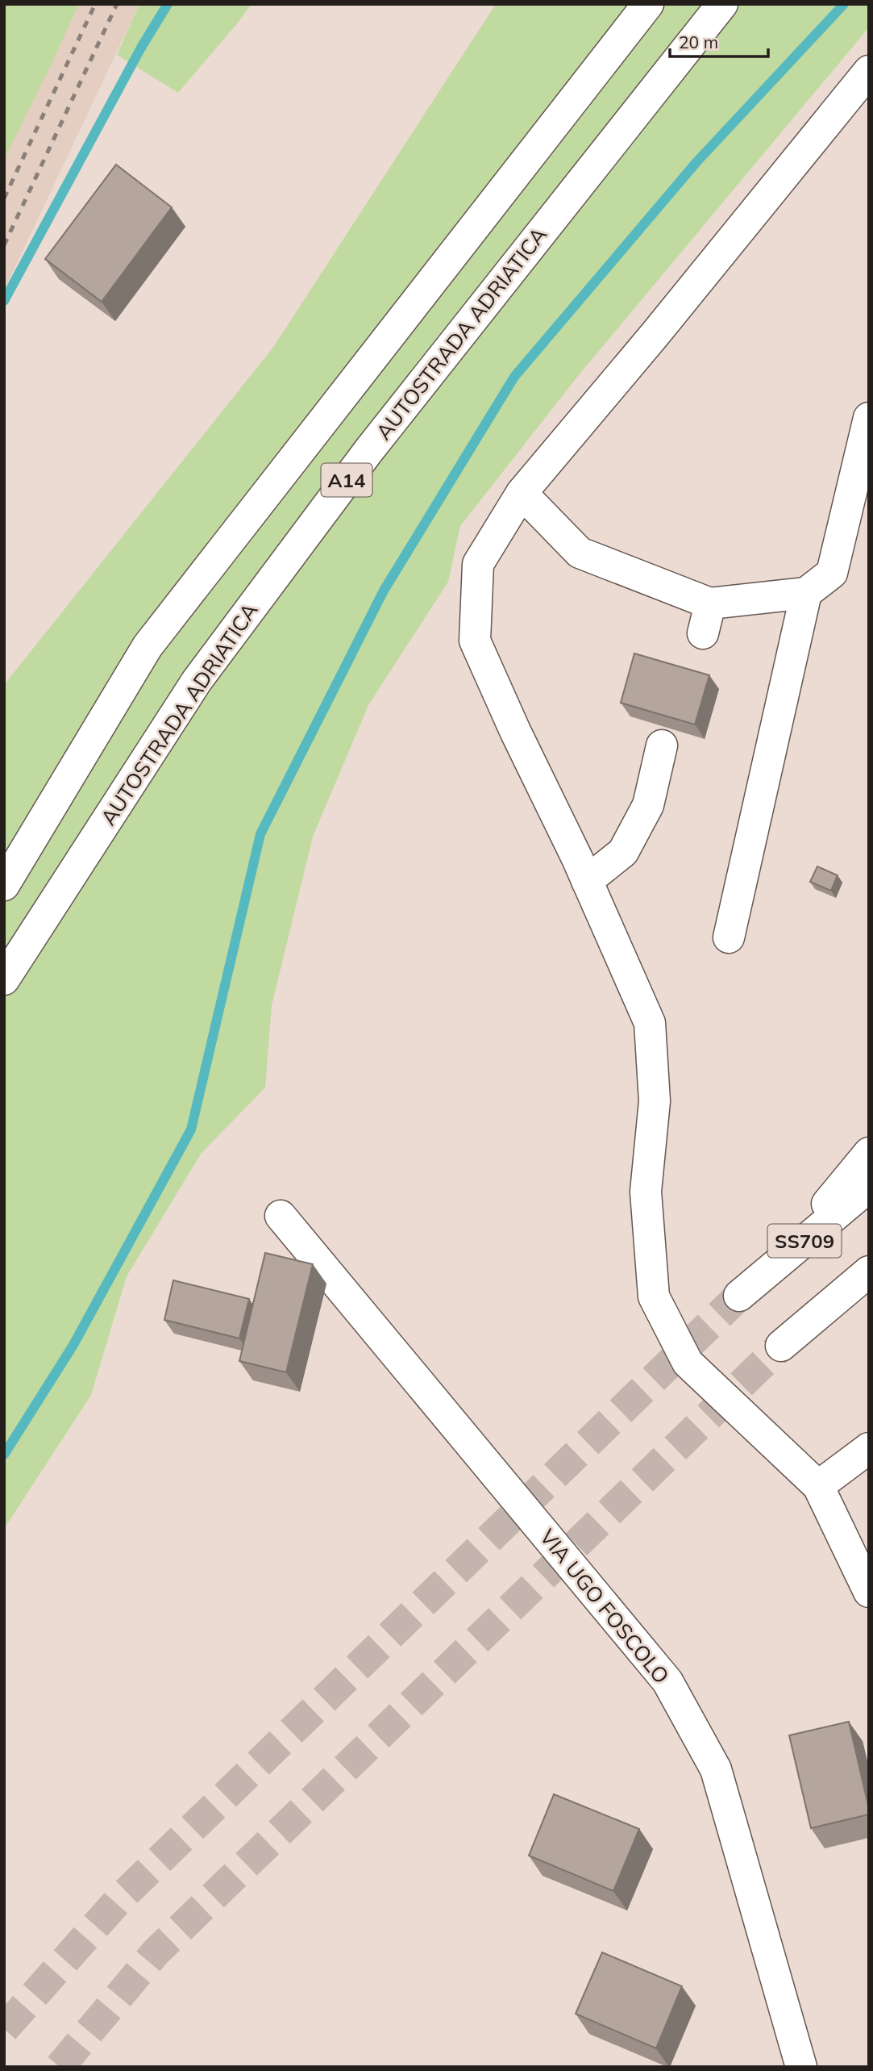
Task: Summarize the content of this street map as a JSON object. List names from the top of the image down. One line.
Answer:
{"streets":{"main road":["AUTOSTRADA ADRIATICA","A14","SS709","VIA UGO FOSCOLO"]},"scale_bar":"20 m"}
